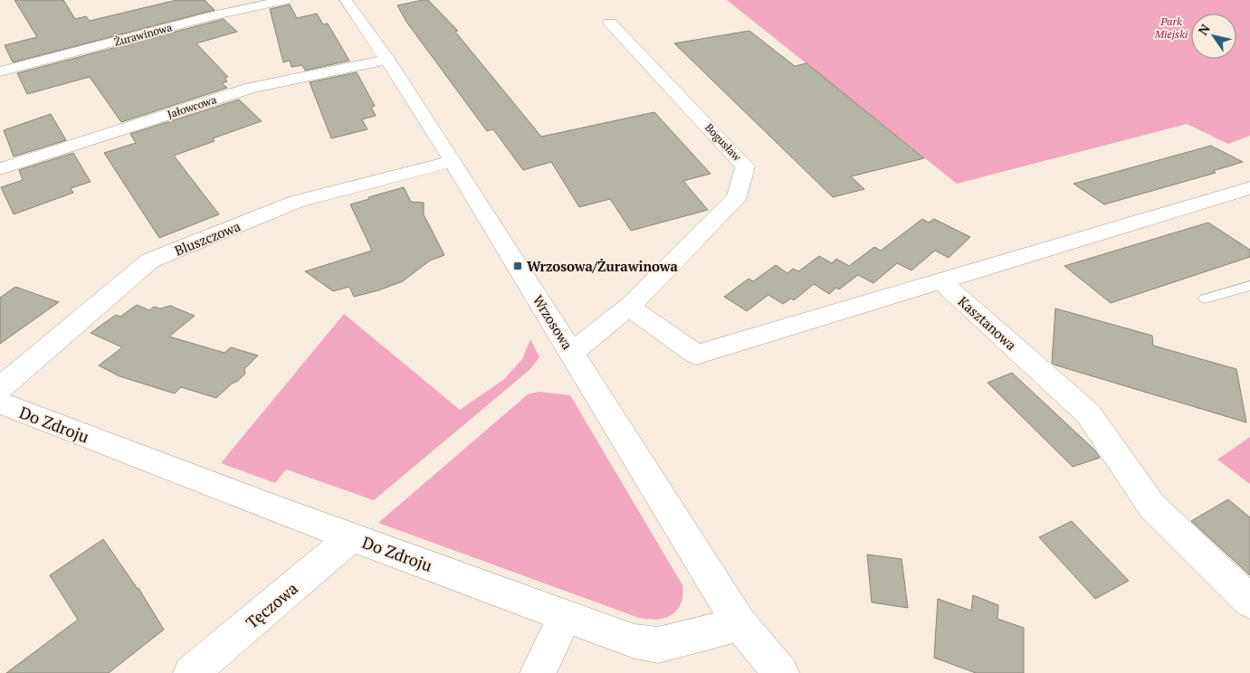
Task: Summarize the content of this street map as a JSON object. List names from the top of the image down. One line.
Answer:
{"streets":{"street":["Żurawinowa","Jałowcowa","Bogusław","Bluszczowa","Wrzosowa","Kasztanowa","Do Zdroju","Tęczowa"]},"crossings":[["Jałowcowa","Wrzosowa"],["Bogusław","Wrzosowa"],["Bluszczowa","Wrzosowa"],["Wrzosowa","Do Zdroju"],["Do Zdroju","Tęczowa"]],"parks":["Park Miejski"],"places":{"transit":["Wrzosowa/Żurawinowa"]},"north":"top left"}
